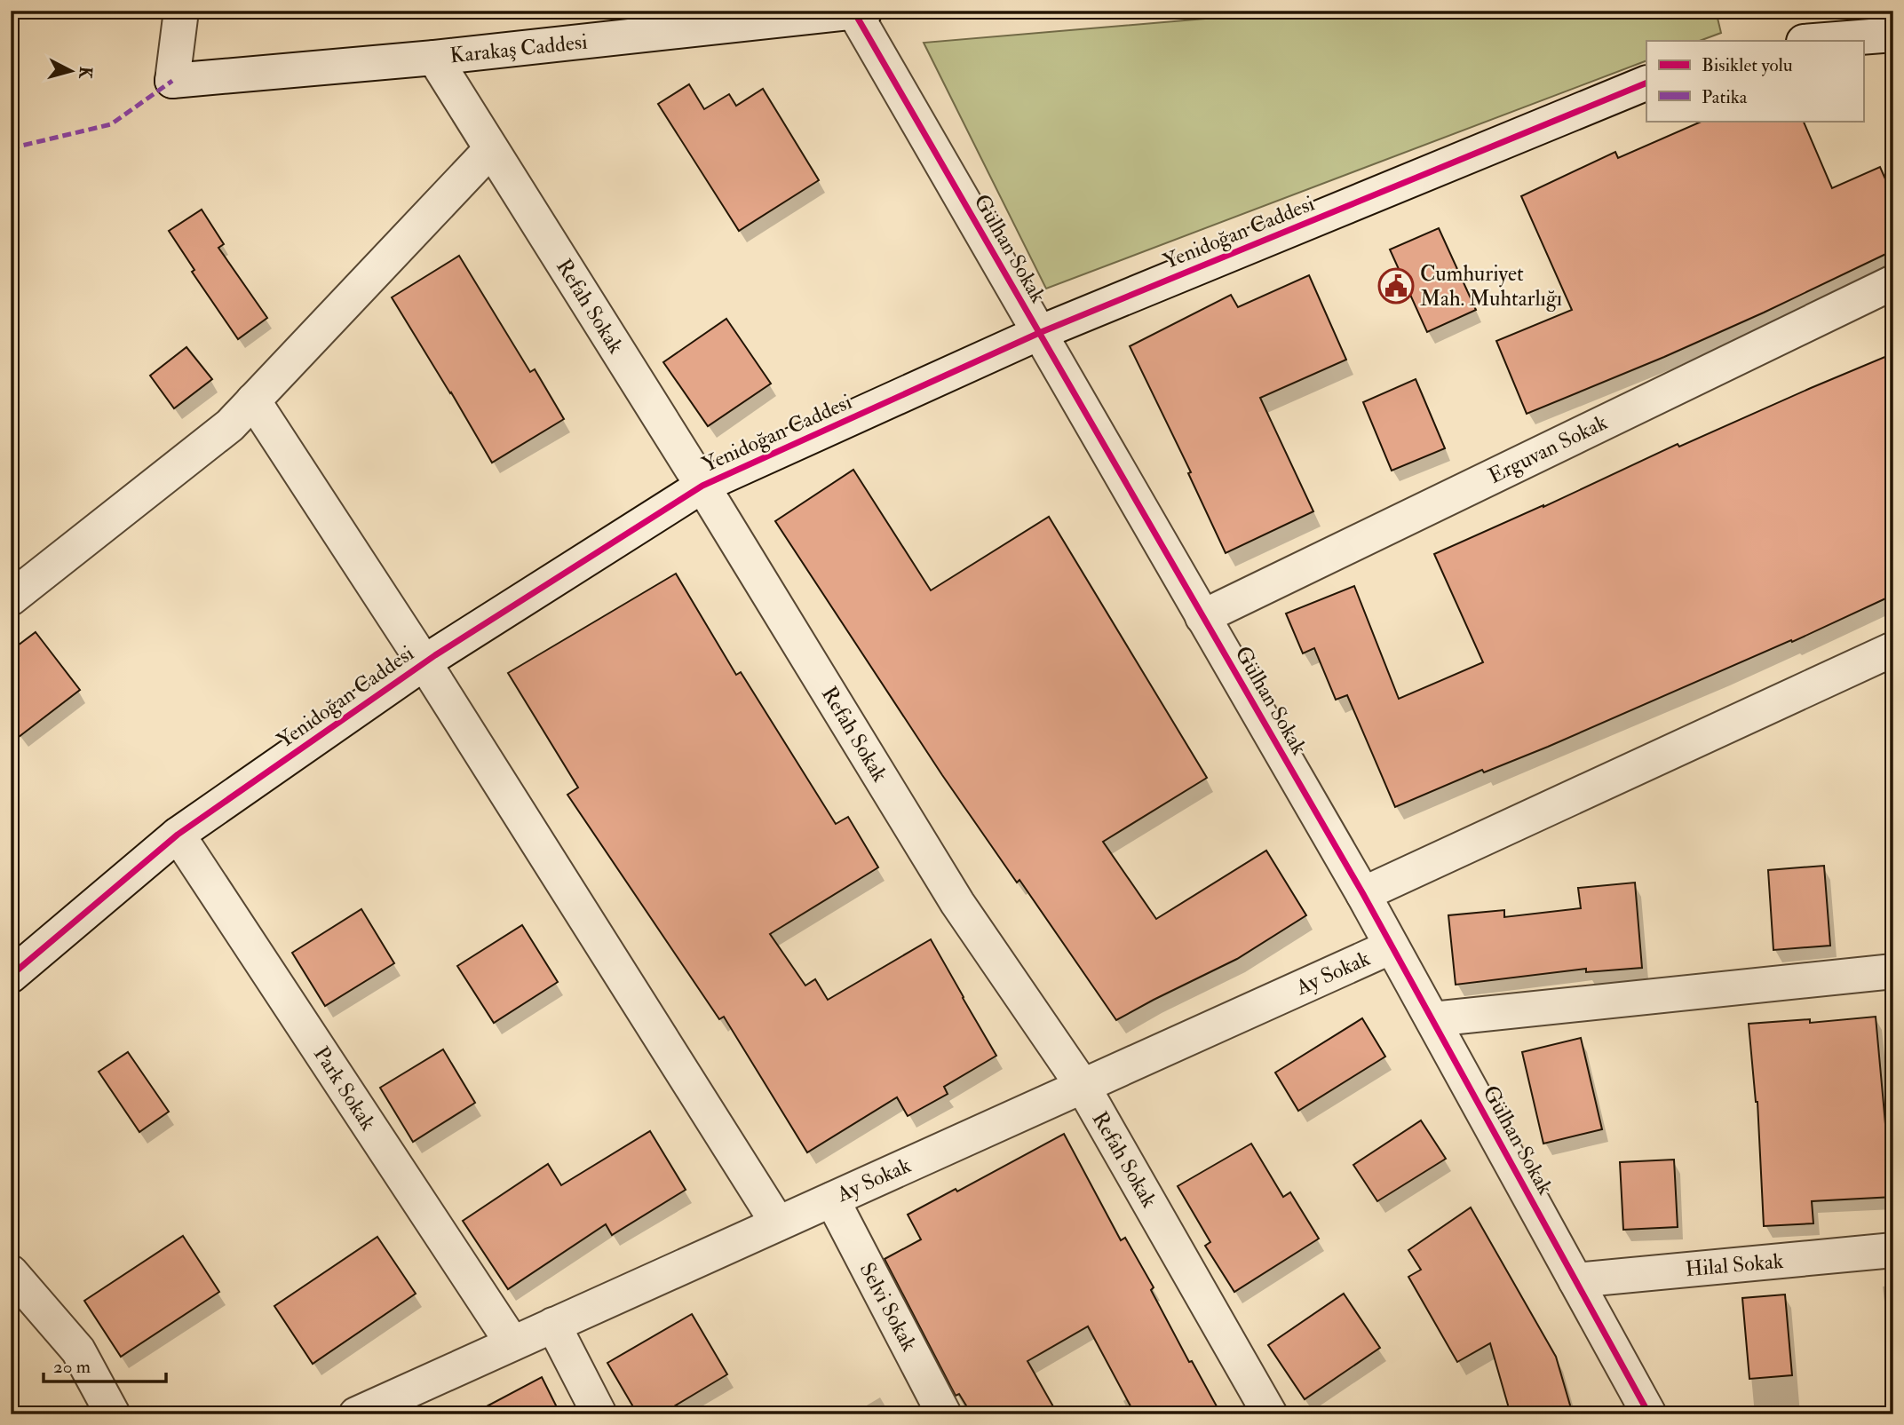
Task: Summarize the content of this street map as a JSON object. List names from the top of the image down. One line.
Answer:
{"streets":{"street":["Karakaş Caddesi","Yenidoğan Caddesi","Gülhan Sokak","Refah Sokak","Erguvan Sokak","Ay Sokak","Park Sokak","Hilal Sokak","Selvi Sokak"]},"crossings":[["Karakaş Caddesi","Gülhan Sokak"],["Karakaş Caddesi","Refah Sokak"],["Yenidoğan Caddesi","Gülhan Sokak"],["Yenidoğan Caddesi","Refah Sokak"],["Yenidoğan Caddesi","Park Sokak"],["Gülhan Sokak","Erguvan Sokak"],["Gülhan Sokak","Ay Sokak"],["Gülhan Sokak","Hilal Sokak"],["Refah Sokak","Ay Sokak"],["Ay Sokak","Park Sokak"],["Ay Sokak","Selvi Sokak"]],"places":{"public building":["Cumhuriyet Mah. Muhtarlığı"]},"legend":["Bisiklet yolu","Patika"],"scale_bar":"20 m","north":"right"}
